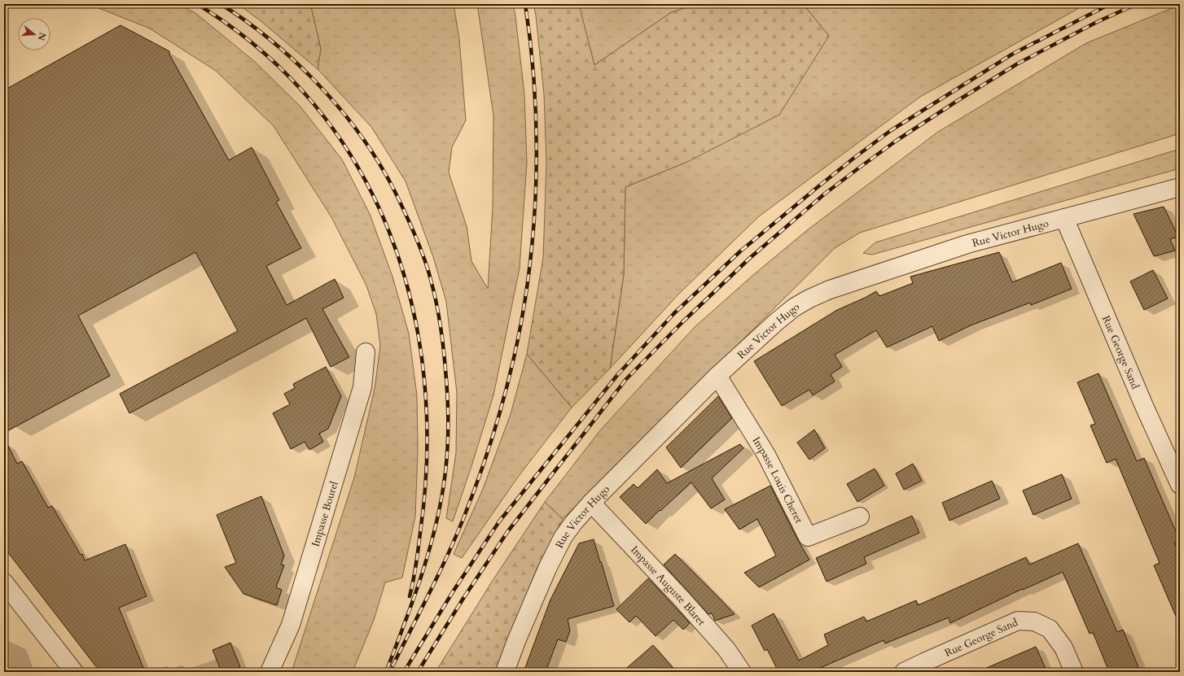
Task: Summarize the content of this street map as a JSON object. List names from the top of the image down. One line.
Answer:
{"streets":{"street":["Rue Victor Hugo","Rue George Sand","Impasse Louis Cheret","Impasse Bourel","Impasse Auguste Blaret"]},"crossings":[["Rue Victor Hugo","Rue George Sand"],["Rue Victor Hugo","Impasse Louis Cheret"],["Rue Victor Hugo","Impasse Auguste Blaret"]],"north":"right"}
